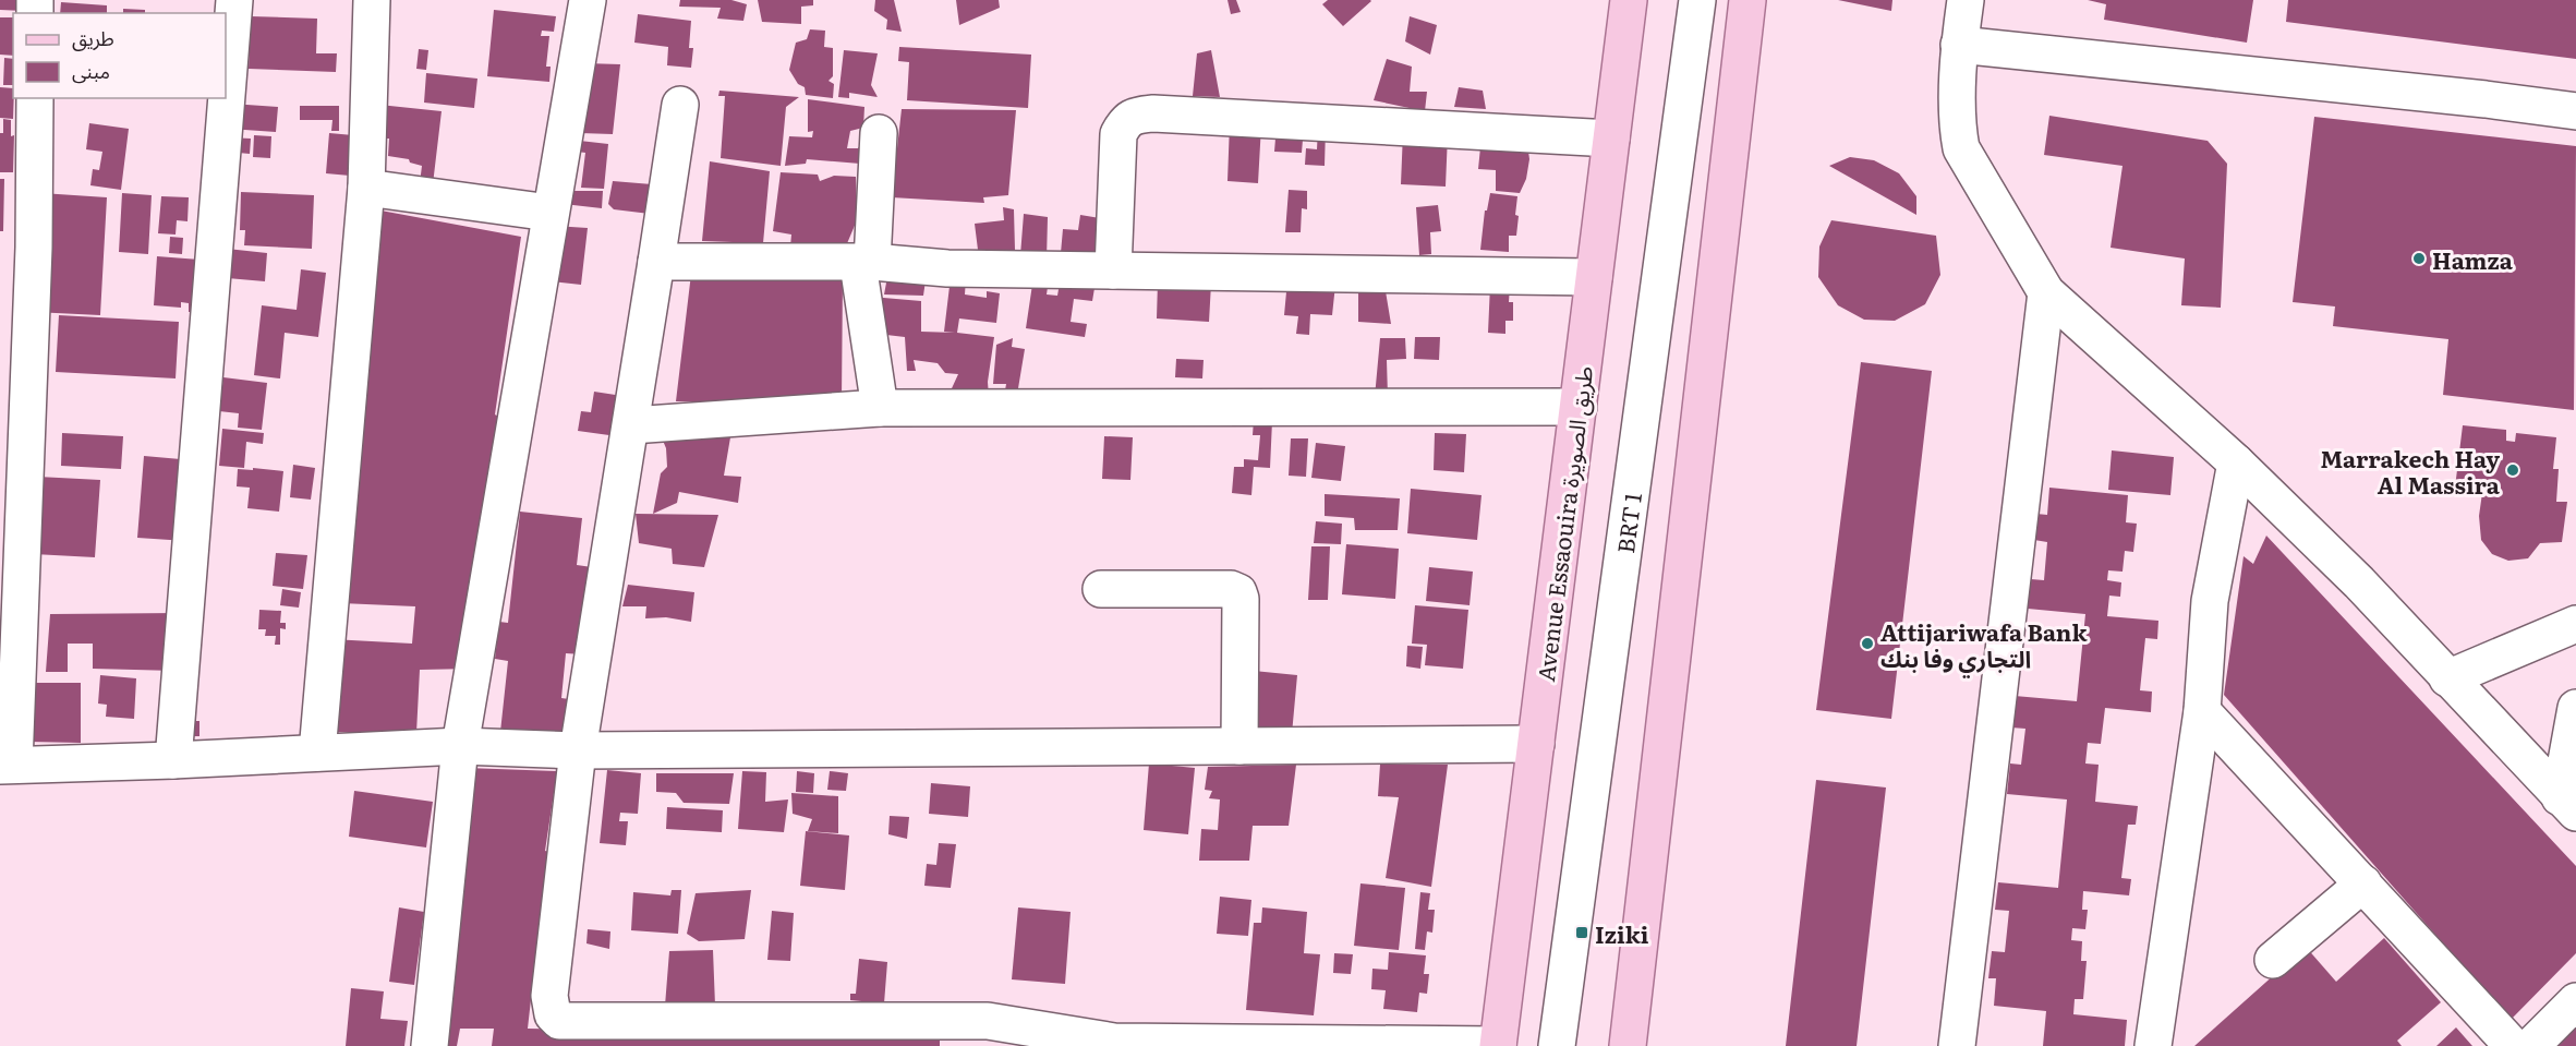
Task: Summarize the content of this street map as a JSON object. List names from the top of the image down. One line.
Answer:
{"streets":{"main road":["Avenue Essaouira طريق الصويرة"],"street":["BRT 1"]},"places":{"other":["Hamza","Marrakech Hay Al Massira","Attijariwafa Bank التجاري وفا بنك"],"transit":["Iziki"]},"legend":["طريق","مبنى"]}
